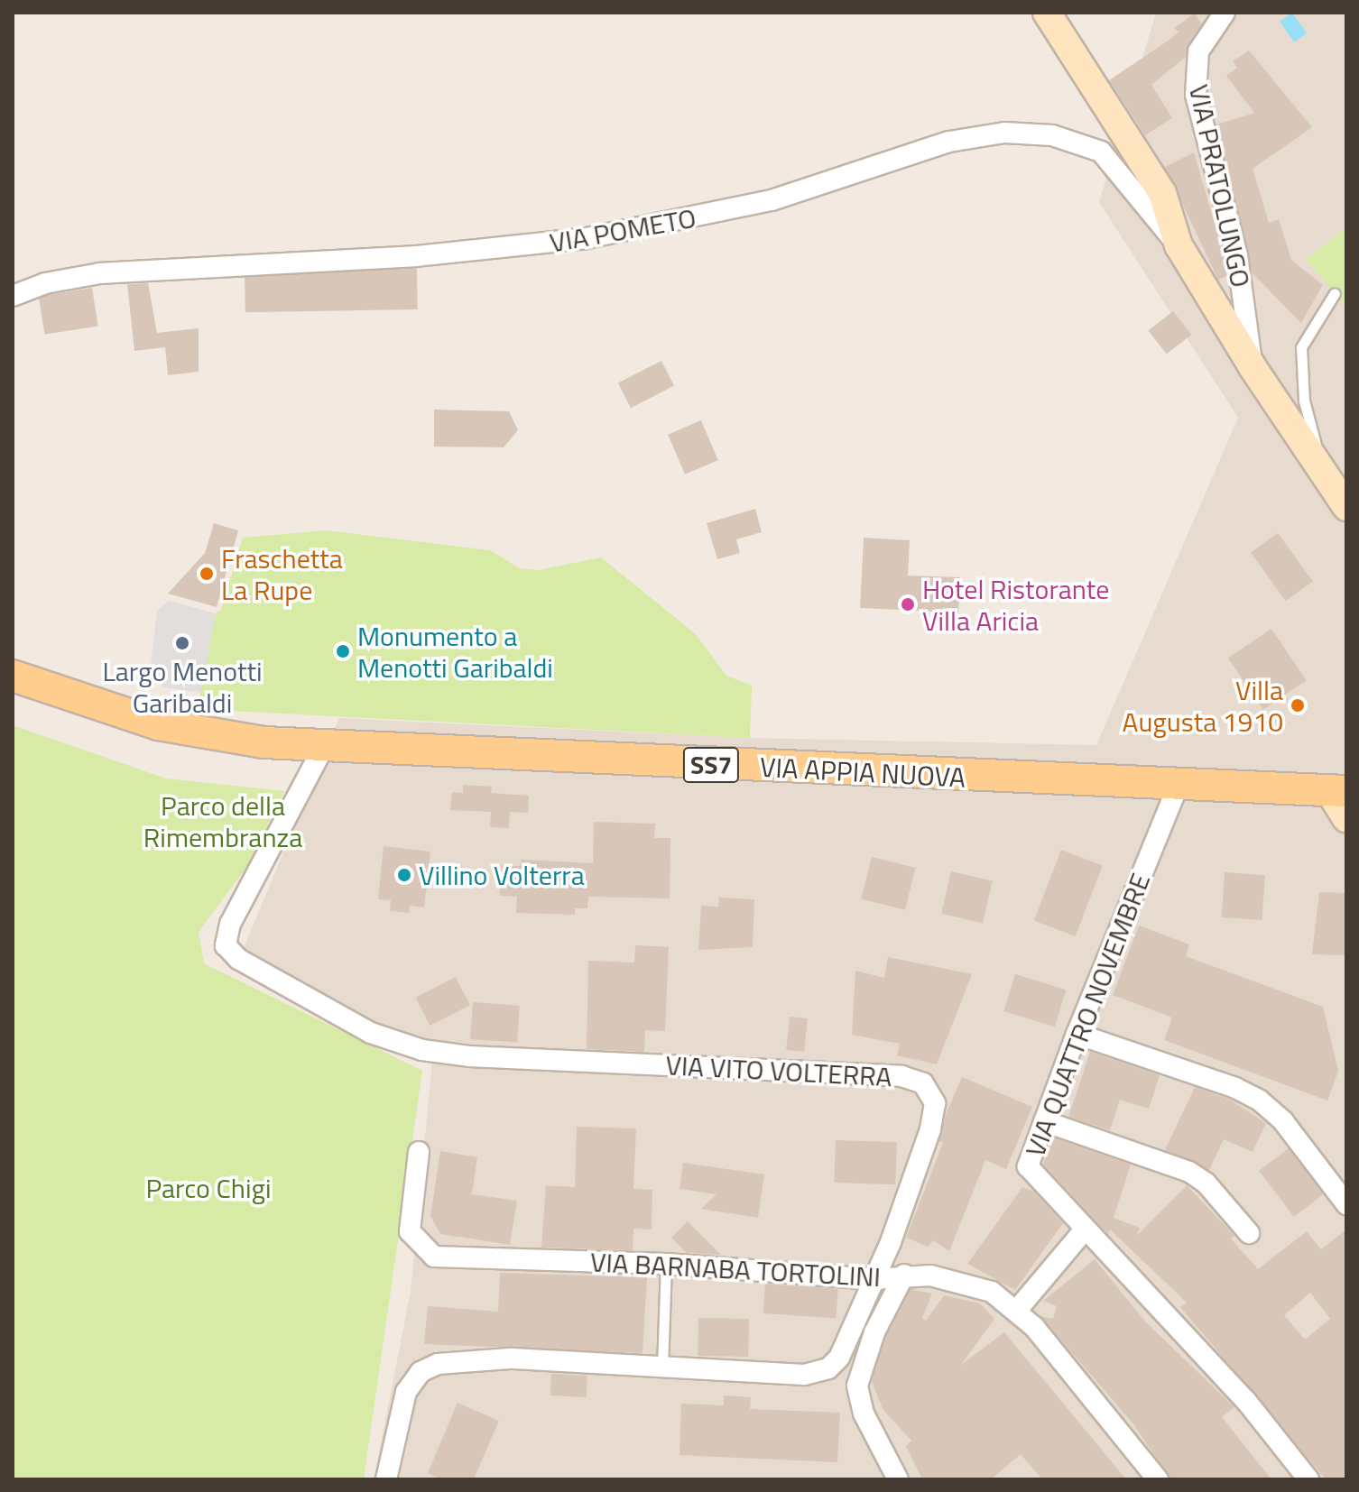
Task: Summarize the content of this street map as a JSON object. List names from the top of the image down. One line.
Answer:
{"streets":{"main road":["SS7","VIA APPIA NUOVA"],"street":["VIA PRATOLUNGO","VIA POMETO","VIA QUATTRO NOVEMBRE","VIA VITO VOLTERRA","VIA BARNABA TORTOLINI"]},"crossings":[["VIA APPIA NUOVA","VIA QUATTRO NOVEMBRE"],["VIA APPIA NUOVA","VIA VITO VOLTERRA"],["VIA VITO VOLTERRA","VIA BARNABA TORTOLINI"]],"parks":["Parco della Rimembranza","Parco Chigi"],"places":["Fraschetta La Rupe","Hotel Ristorante Villa Aricia","Largo Menotti Garibaldi","Monumento a Menotti Garibaldi","Villa Augusta 1910","Villino Volterra"]}
